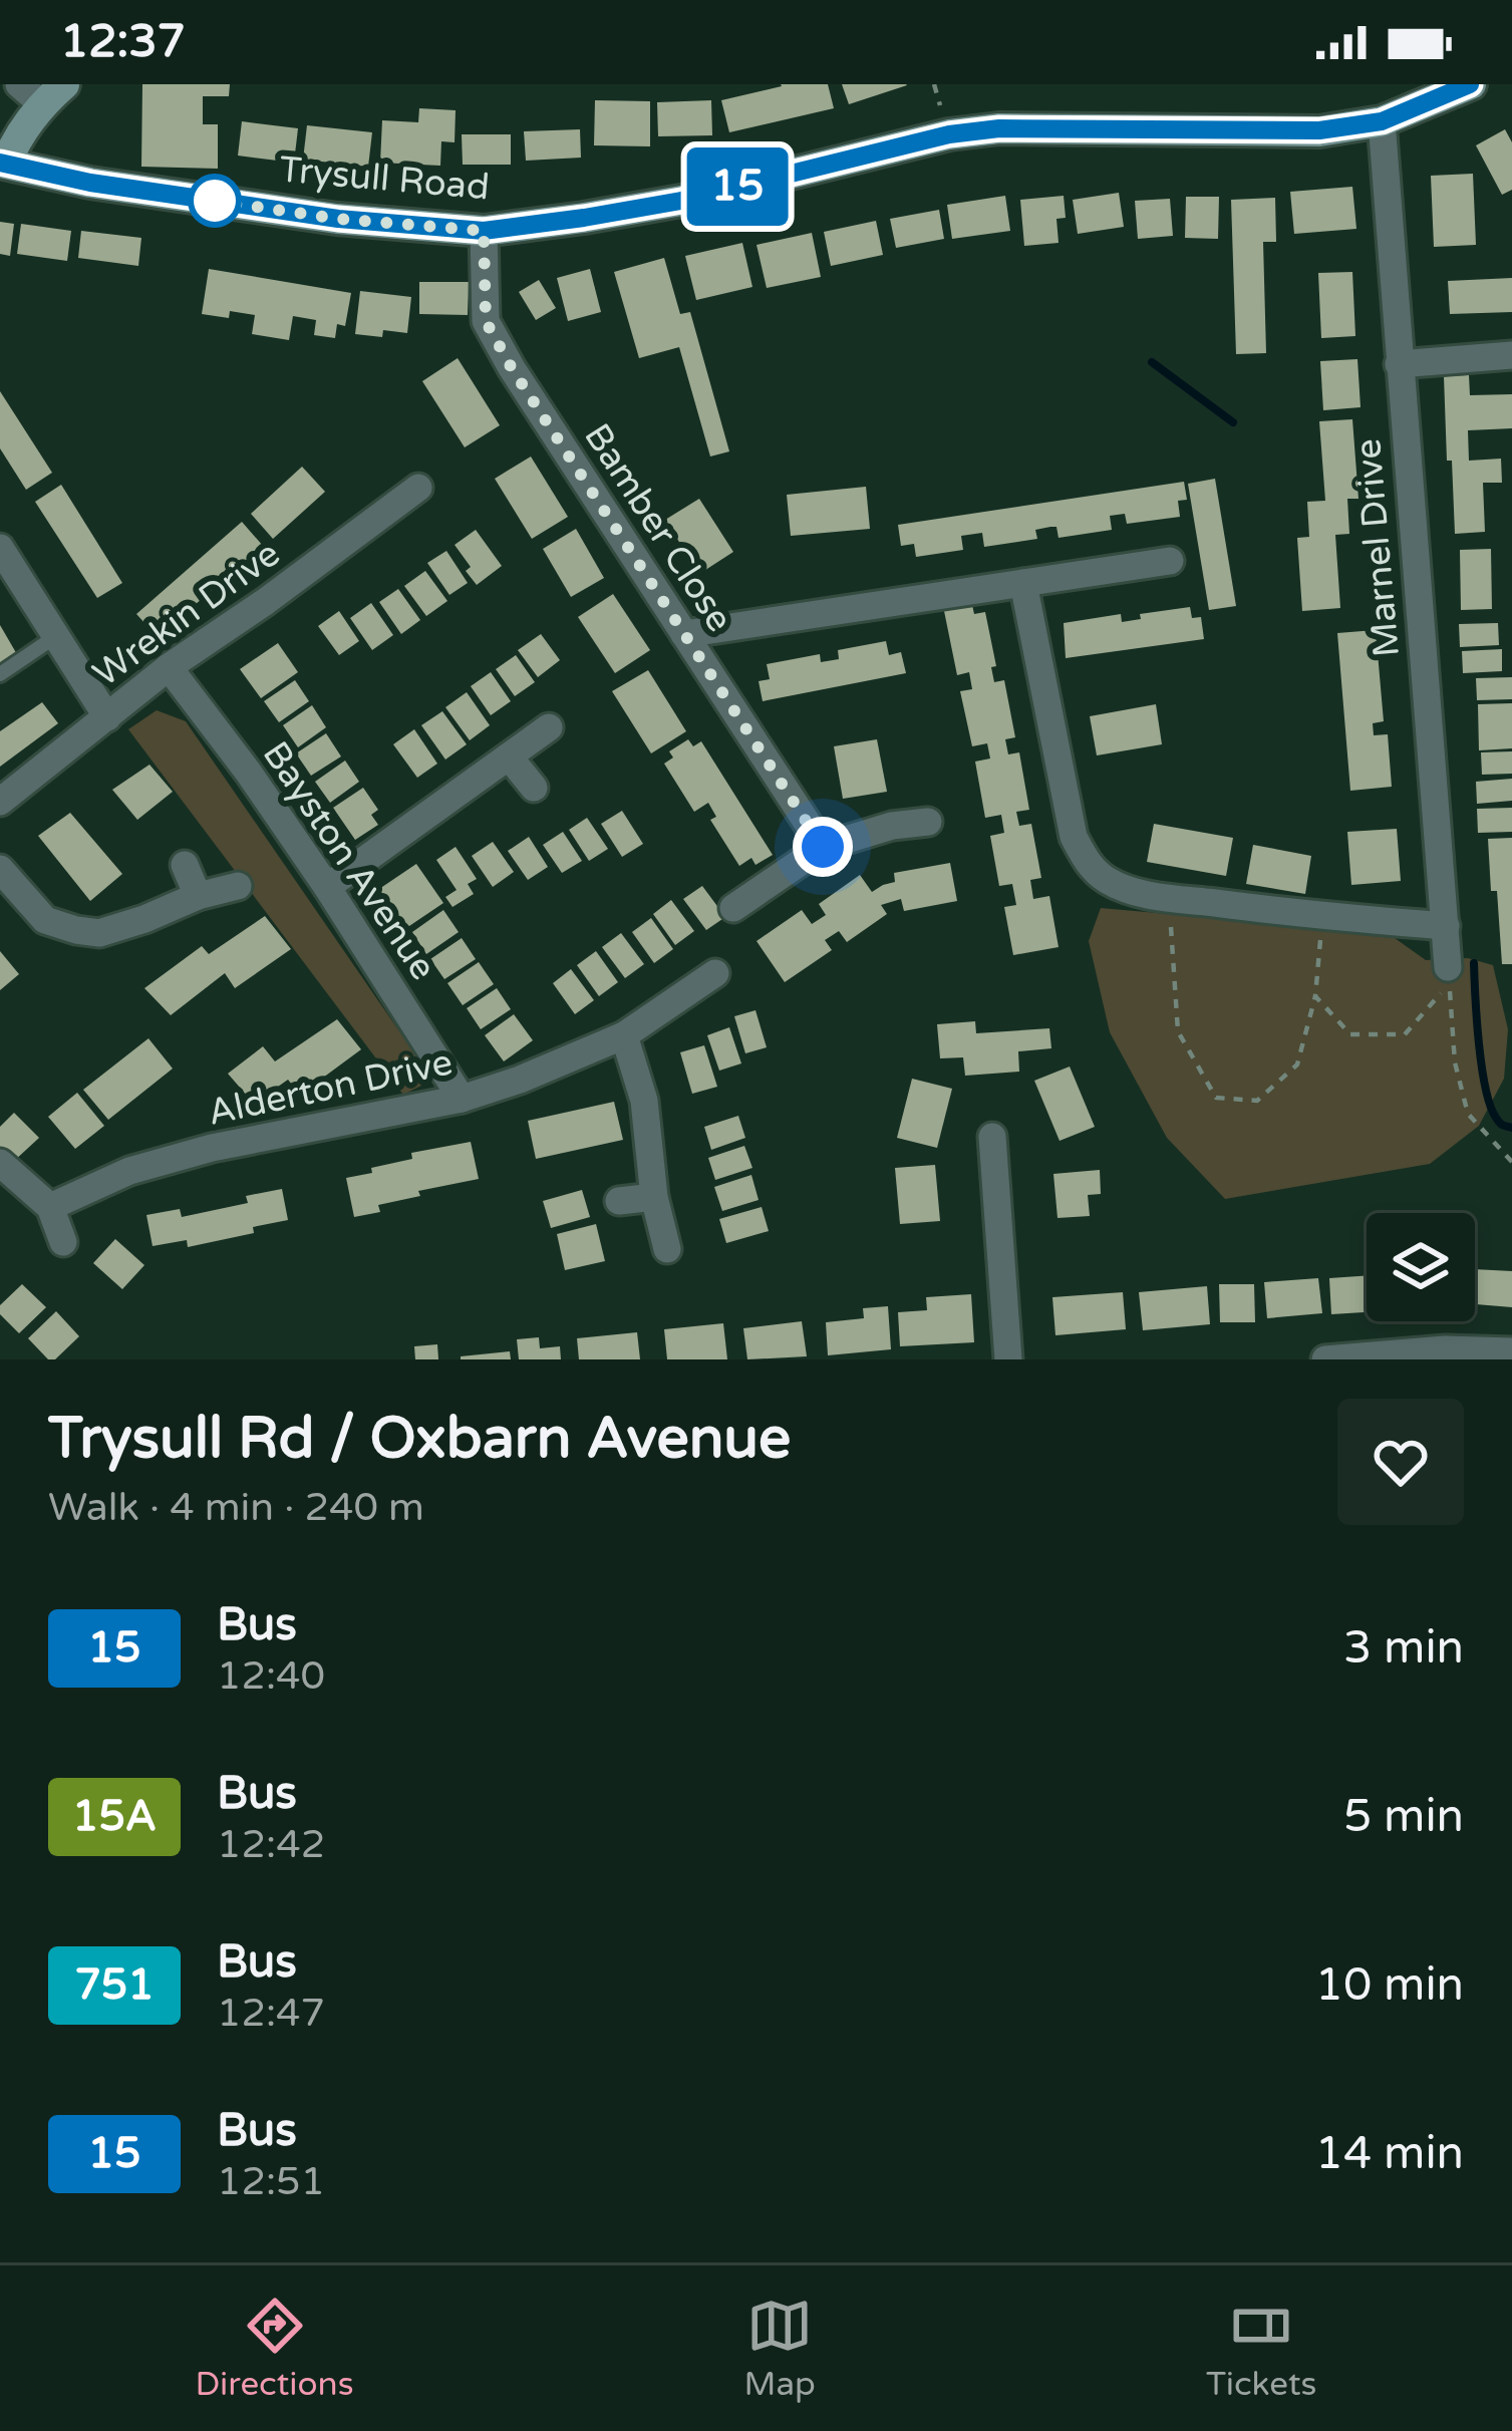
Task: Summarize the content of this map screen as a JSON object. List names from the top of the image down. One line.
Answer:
{"streets":{"street":["Trysull Road","Bamber Close","Marnel Drive","Wrekin Drive","Bayston Avenue","Alderton Drive"]},"crossings":[["Trysull Road","Bamber Close"],["Trysull Road","Marnel Drive"],["Wrekin Drive","Bayston Avenue"],["Bayston Avenue","Alderton Drive"]],"lines":["bus line 15"],"page":{"status":"12:37","on_map":"15","heading":["Trysull Rd / Oxbarn Avenue","Walk · 4 min · 240 m"],"list":[{"mark":"15","name":"Bus","note":"12:40","value":"3 min"},{"mark":"15A","name":"Bus","note":"12:42","value":"5 min"},{"mark":"751","name":"Bus","note":"12:47","value":"10 min"},{"mark":"15","name":"Bus","note":"12:51","value":"14 min"}],"tabs":["Directions","Map","Tickets"]}}
